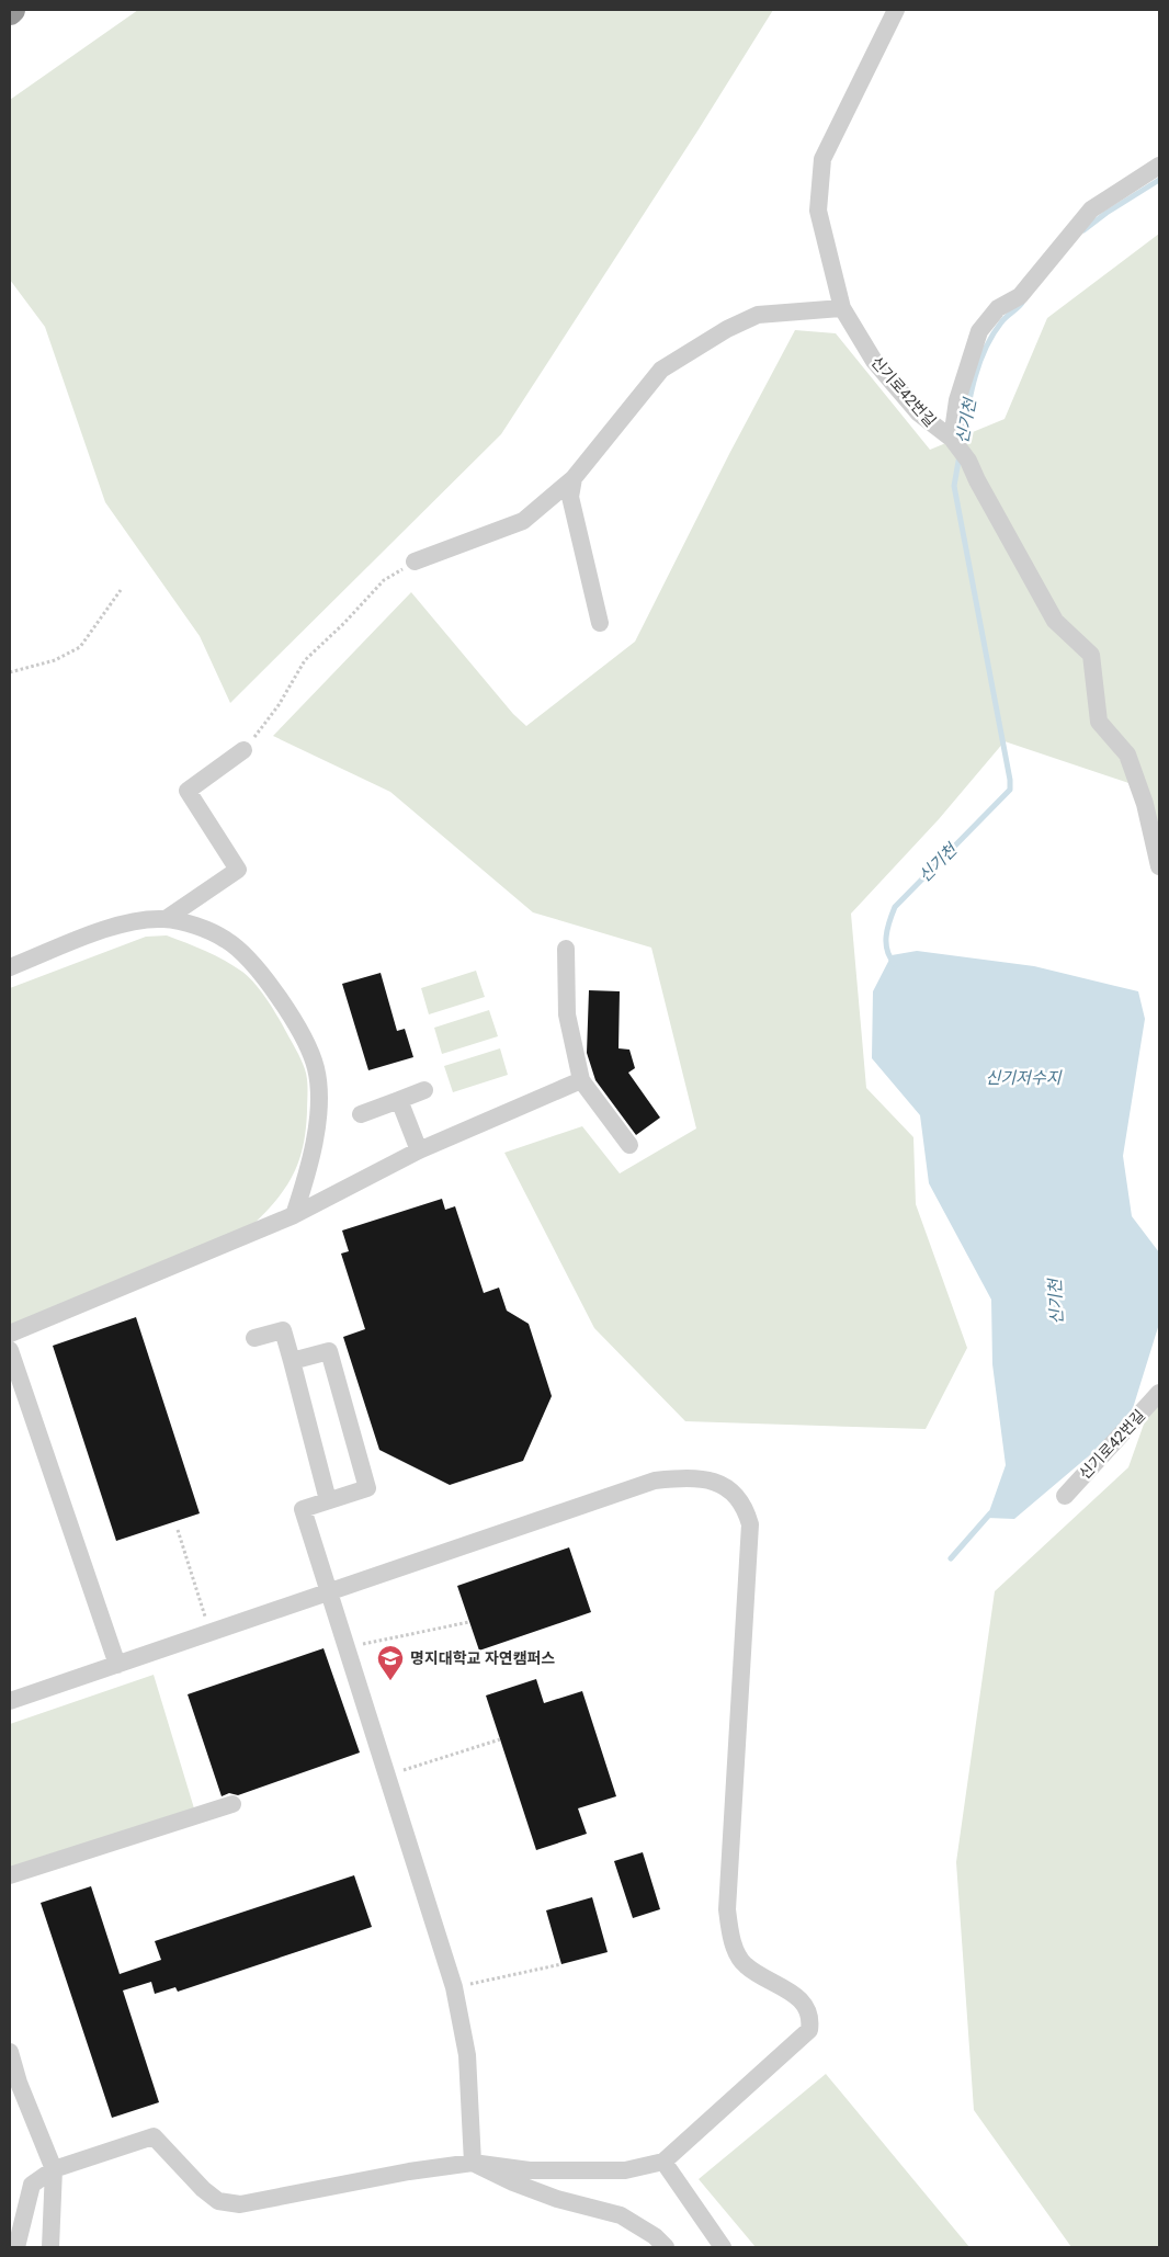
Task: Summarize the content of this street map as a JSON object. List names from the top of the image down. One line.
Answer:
{"streets":{"street":["신기로42번길"]},"water":["신기천","신기저수지"],"places":{"school or university":["명지대학교 자연캠퍼스"]}}
